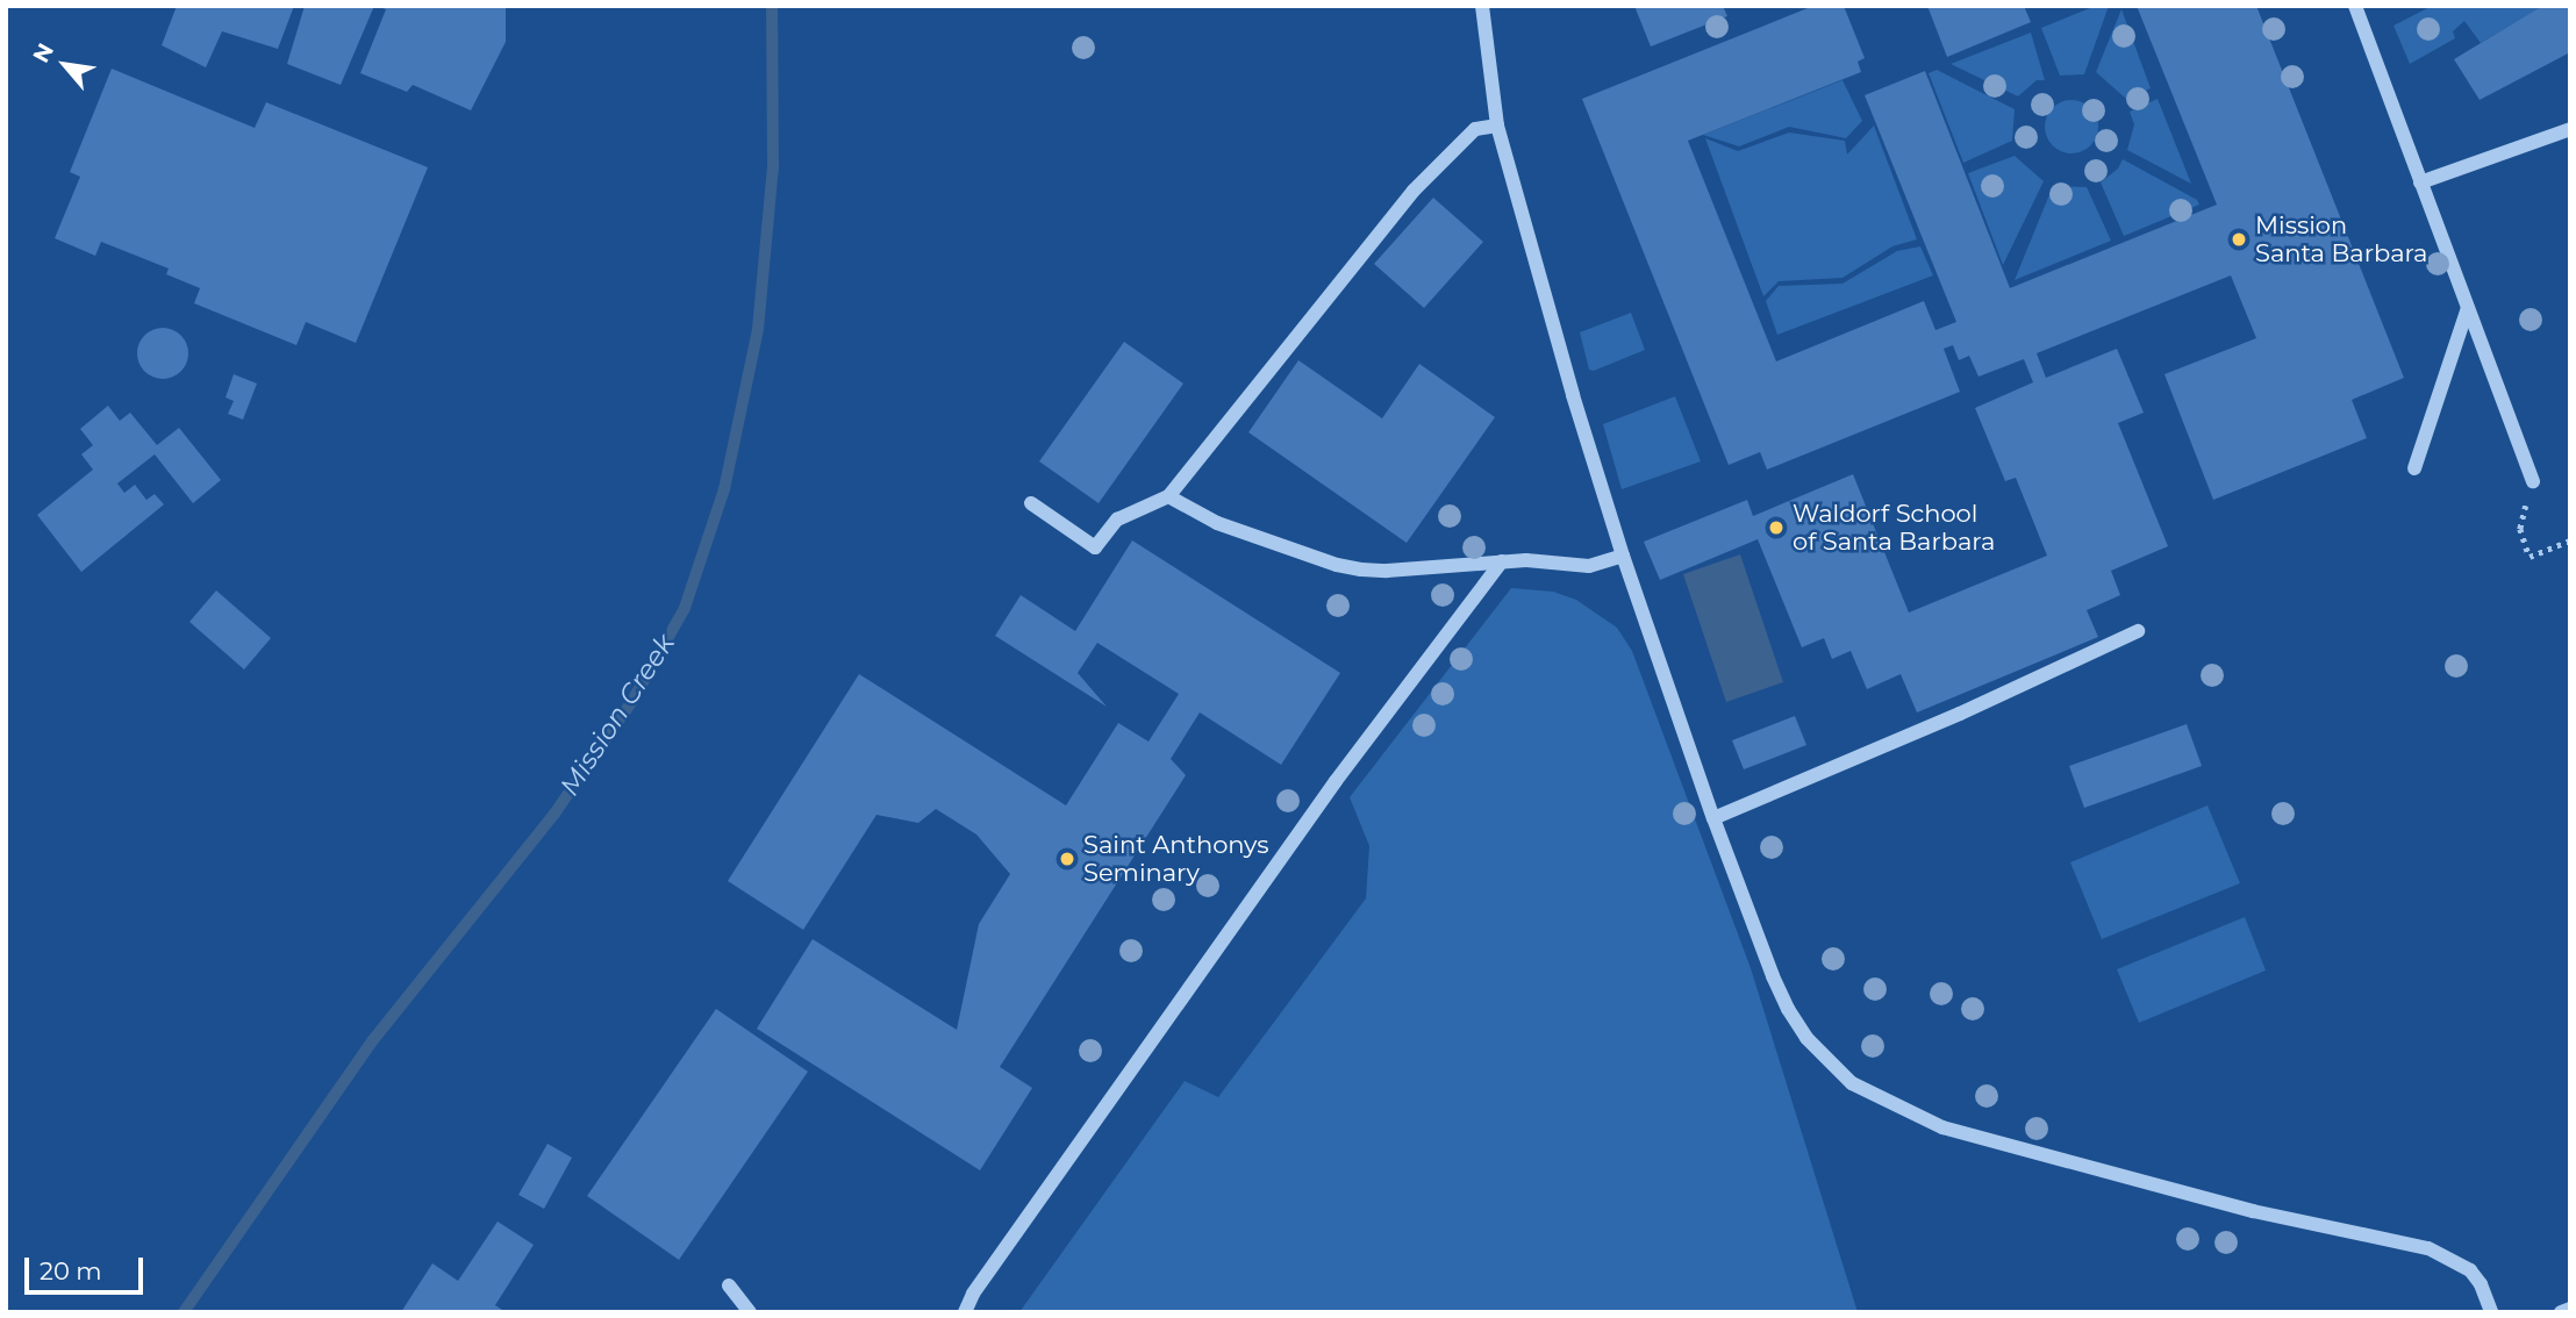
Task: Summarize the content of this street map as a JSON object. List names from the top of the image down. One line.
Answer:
{"water":["Mission Creek"],"places":["Mission Santa Barbara","Waldorf School of Santa Barbara","Saint Anthonys Seminary"],"scale_bar":"20 m","north":"top left"}
